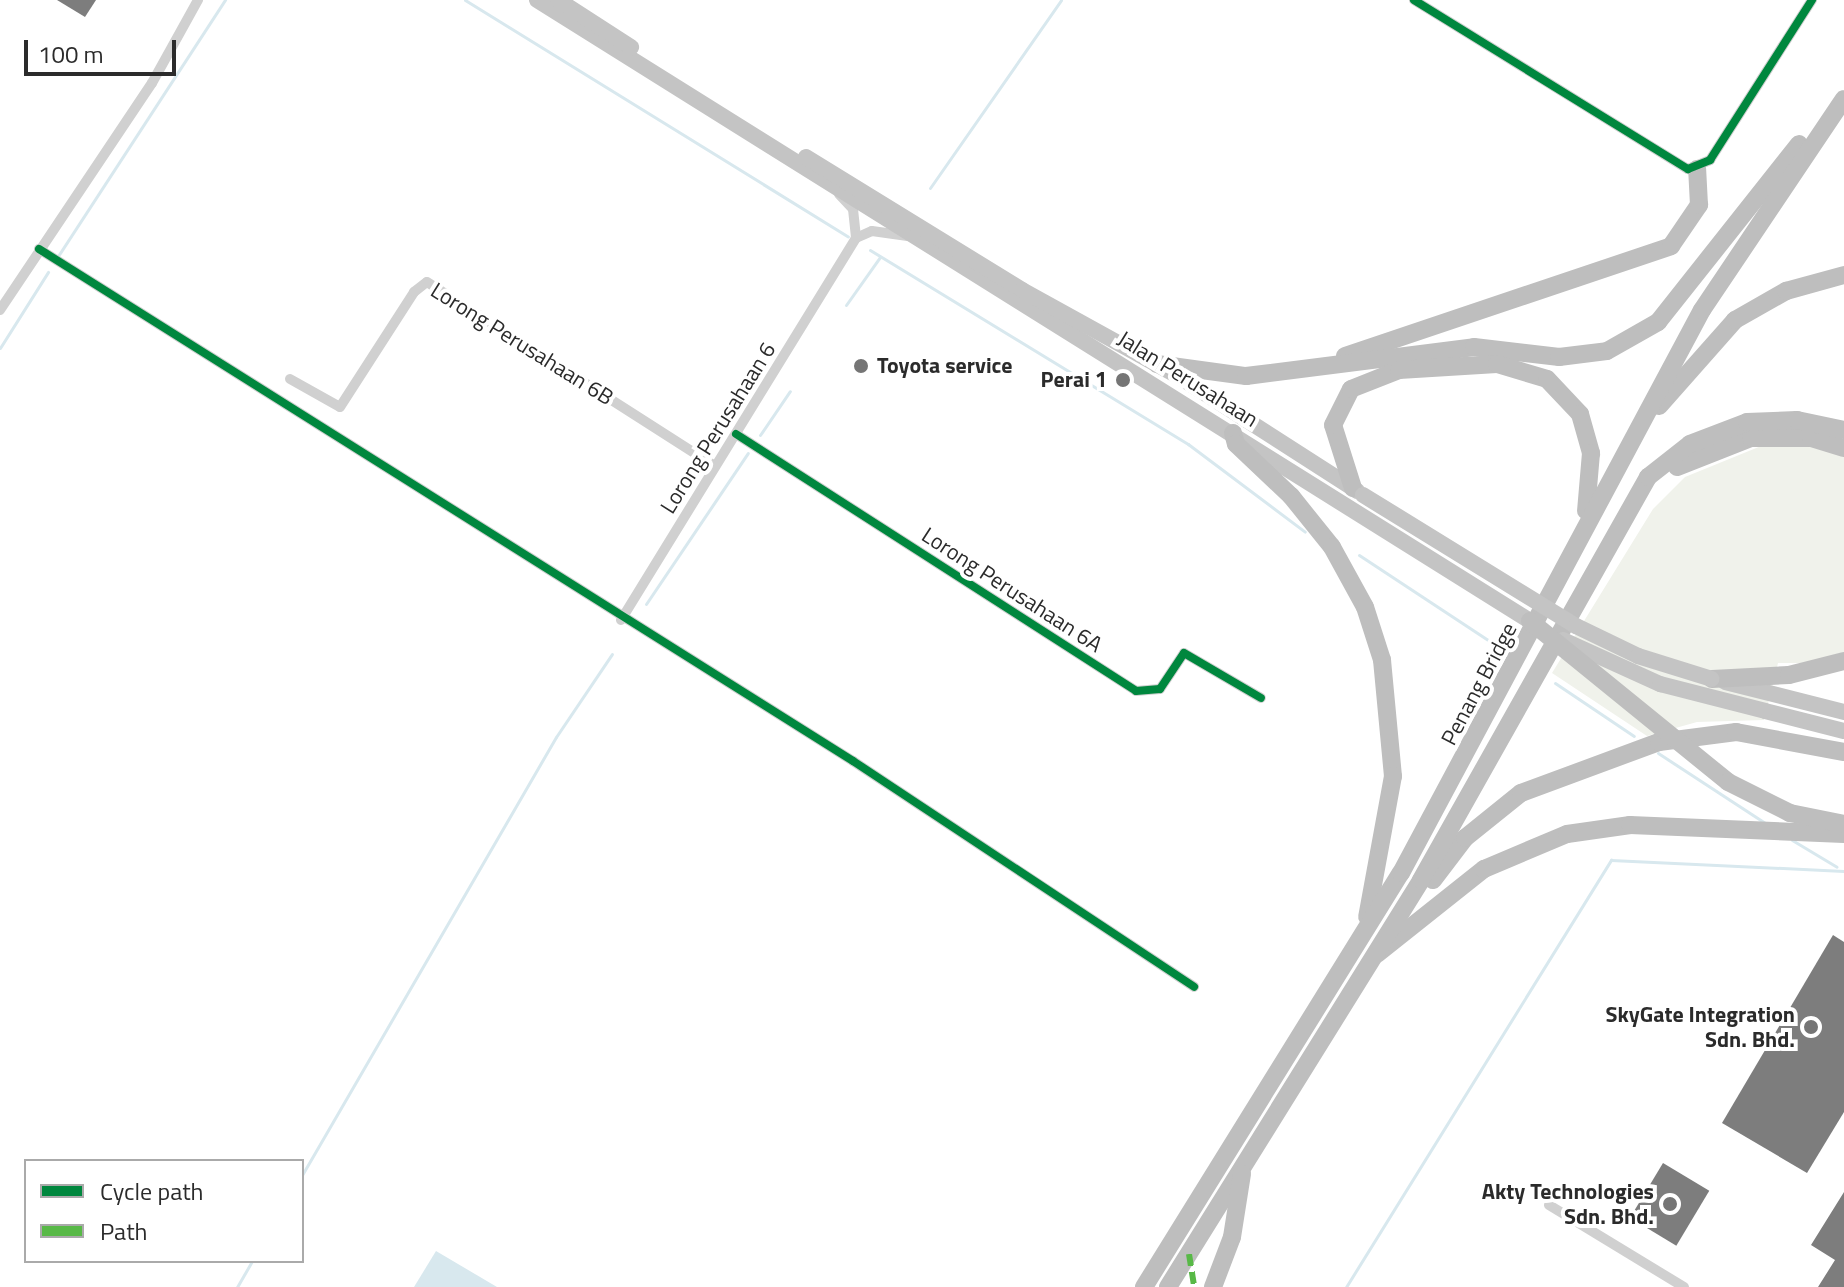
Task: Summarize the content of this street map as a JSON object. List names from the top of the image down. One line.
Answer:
{"streets":{"highway":["Penang Bridge"],"main road":["Jalan Perusahaan"],"street":["Lorong Perusahaan 6B","Lorong Perusahaan 6","Lorong Perusahaan 6A"]},"crossings":[["Lorong Perusahaan 6B","Lorong Perusahaan 6"],["Lorong Perusahaan 6","Lorong Perusahaan 6A"]],"places":["Toyota service","Perai 1","SkyGate Integration Sdn. Bhd.","Akty Technologies Sdn. Bhd."],"legend":["Cycle path","Path"],"scale_bar":"100 m"}
